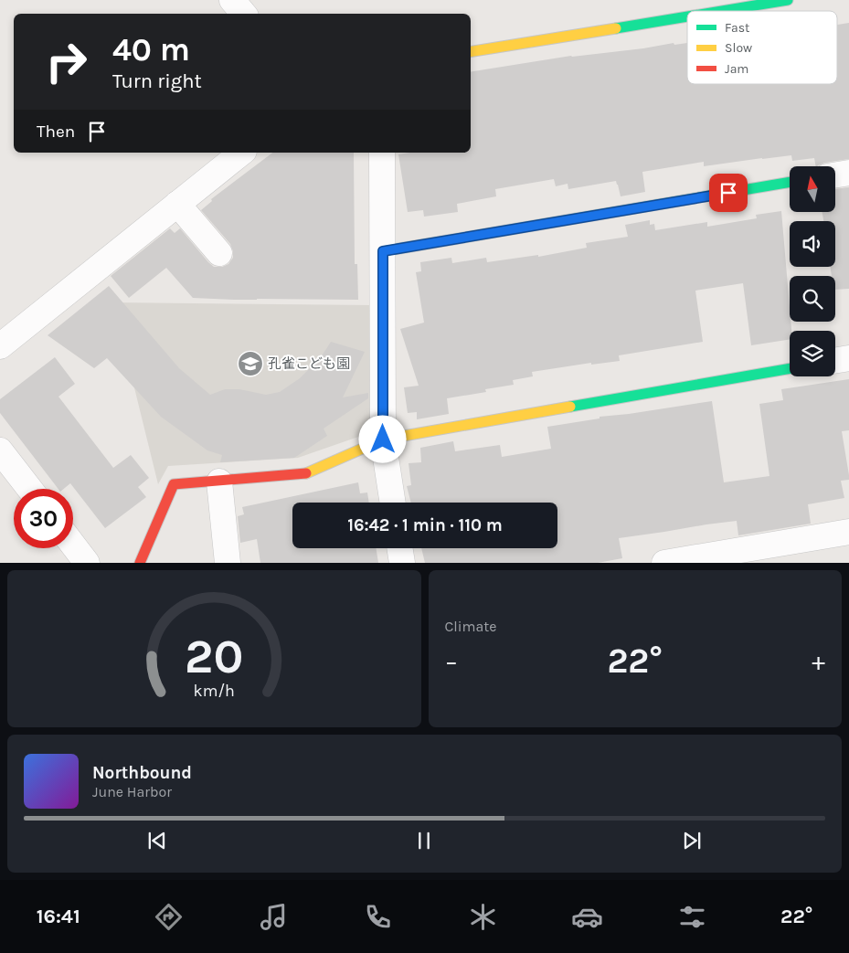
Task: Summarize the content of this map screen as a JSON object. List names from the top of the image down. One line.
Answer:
{"places":{"school or university":["孔雀こども園"]},"legend":["Fast","Slow","Jam"],"north":"top","page":{"turn":["40 m","Turn right"],"then":"Then","limit":"30","trip":"16:42 · 1 min · 110 m","tile":"Climate","heat":["−","22°","+"],"song":["Northbound","June Harbor"],"tabs":["16:41","22°"],"gauge":["20","km/h"]}}
